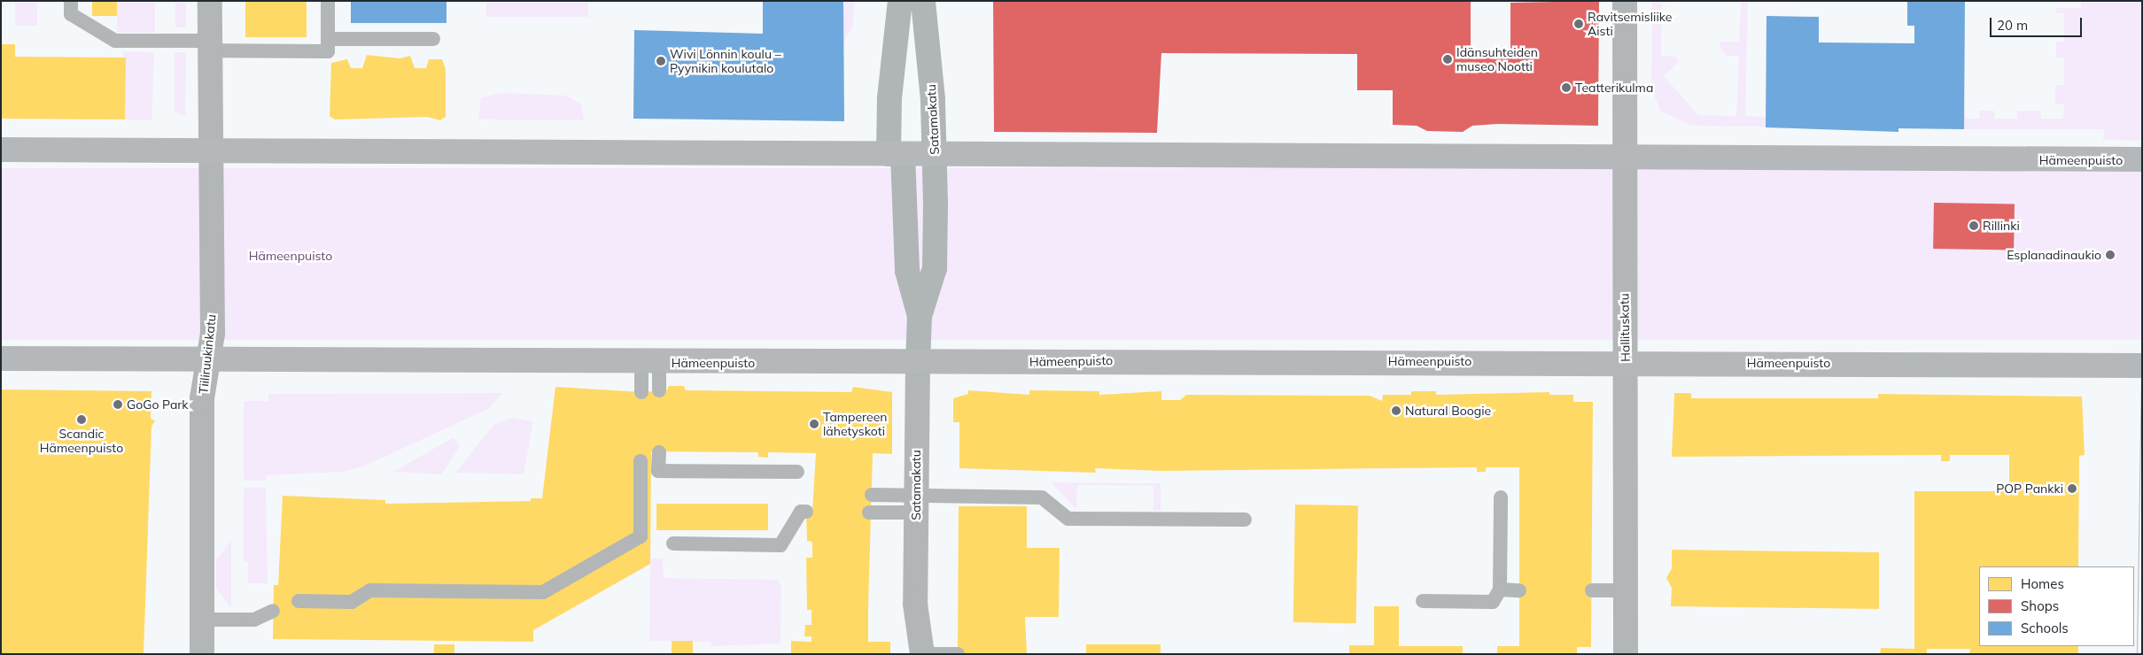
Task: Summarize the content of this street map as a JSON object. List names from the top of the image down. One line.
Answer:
{"streets":{"main road":["Hämeenpuisto"],"street":["Satamakatu","Hallituskatu","Tiiliruukinkatu"]},"crossings":[["Satamakatu","Hämeenpuisto"],["Hämeenpuisto","Hallituskatu"],["Hämeenpuisto","Tiiliruukinkatu"]],"parks":["Hämeenpuisto"],"places":["Ravitsemisliike Aisti","Idänsuhteiden museo Nootti","Wivi Lönnin koulu – Pyynikin koulutalo","Teatterikulma","Rillinki","Esplanadinaukio","GoGo Park","Natural Boogie","Scandic Hämeenpuisto","Tampereen lähetyskoti","POP Pankki"],"legend":["Homes","Shops","Schools"],"scale_bar":"20 m"}
